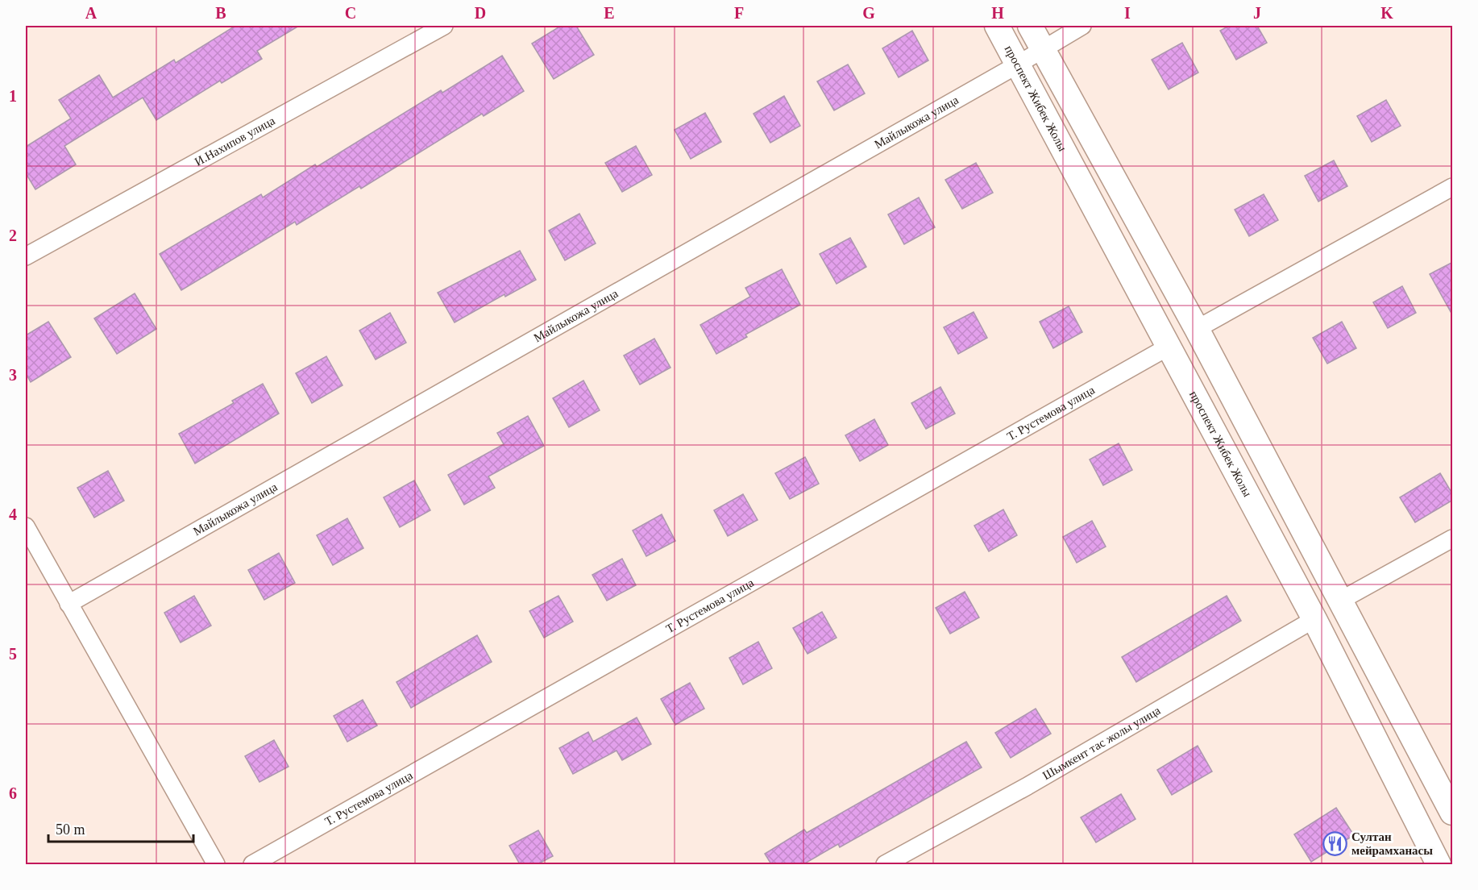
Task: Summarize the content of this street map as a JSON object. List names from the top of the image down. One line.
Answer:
{"streets":{"street":["проспект Жибек Жолы","Майлыкожа улица","И.Нахипов улица","Т. Рустемова улица","Шымкент тас жолы улица"]},"crossings":[["проспект Жибек Жолы","Майлыкожа улица"],["проспект Жибек Жолы","Т. Рустемова улица"],["проспект Жибек Жолы","Шымкент тас жолы улица"]],"places":{"restaurant":["Султан мейрамханасы"]},"scale_bar":"50 m","grid":{"columns":["A","B","C","D","E","F","G","H","I","J","K"],"rows":["1","2","3","4","5","6"]}}
